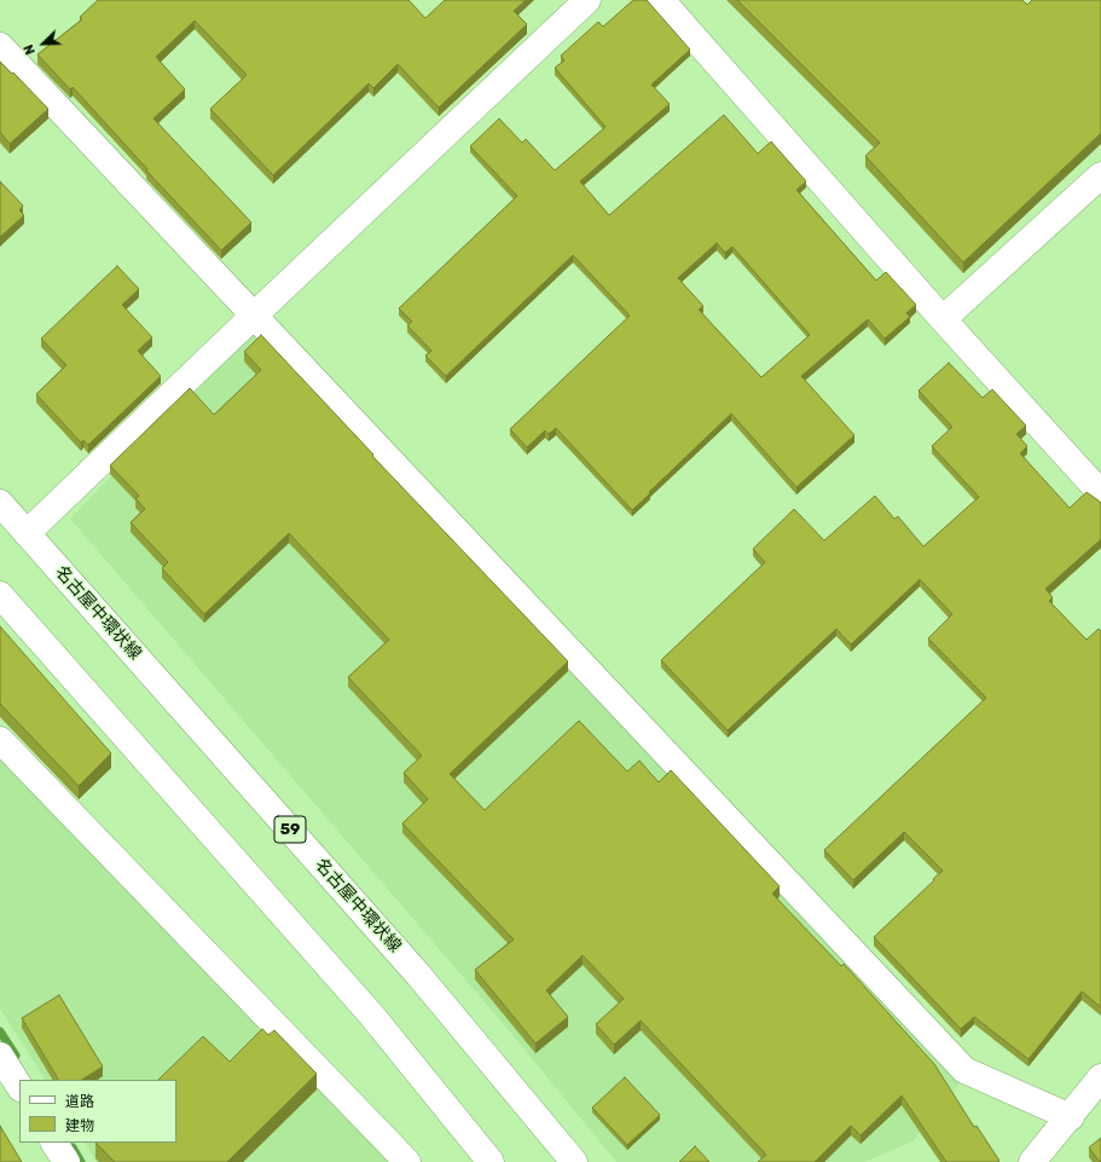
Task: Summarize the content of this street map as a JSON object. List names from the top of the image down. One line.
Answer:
{"streets":{"street":["名古屋中環状線","59"]},"legend":["道路","建物"],"north":"bottom left"}
